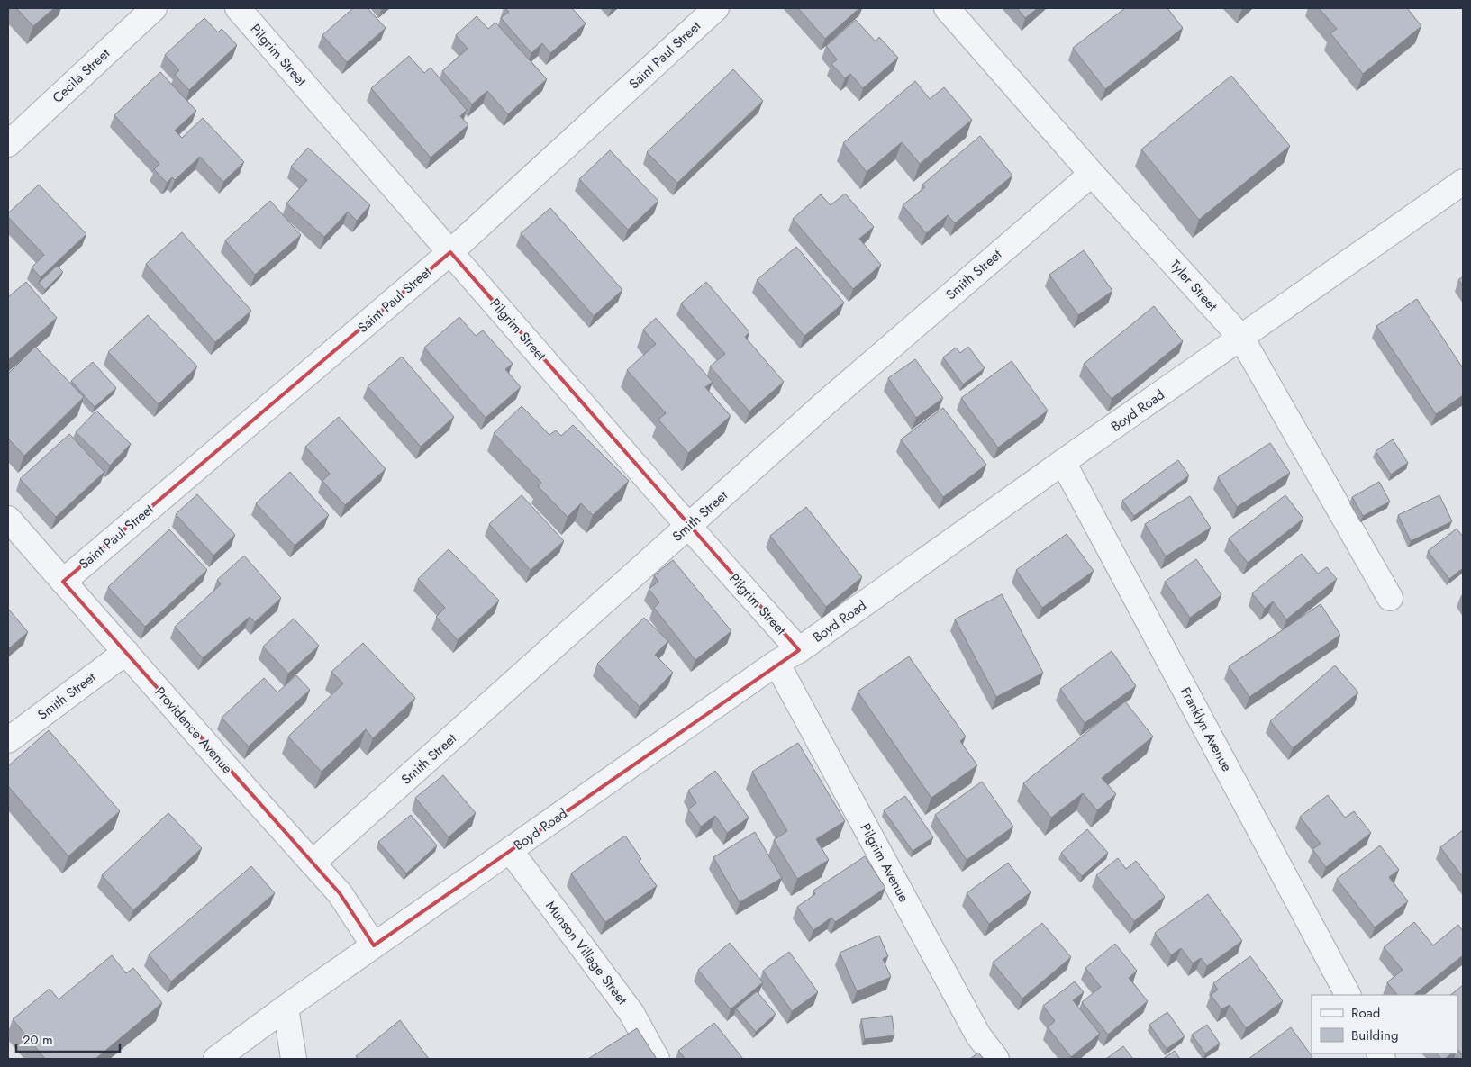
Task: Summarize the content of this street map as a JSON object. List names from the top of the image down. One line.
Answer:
{"streets":{"street":["Pilgrim Street","Saint Paul Street","Cecila Street","Smith Street","Tyler Street","Boyd Road","Franklyn Avenue","Providence Avenue","Pilgrim Avenue","Munson Village Street"]},"crossings":[["Pilgrim Street","Saint Paul Street"],["Pilgrim Street","Smith Street"],["Pilgrim Street","Boyd Road"],["Saint Paul Street","Providence Avenue"],["Smith Street","Tyler Street"],["Smith Street","Providence Avenue"],["Tyler Street","Boyd Road"],["Boyd Road","Franklyn Avenue"],["Boyd Road","Providence Avenue"],["Boyd Road","Pilgrim Avenue"],["Boyd Road","Munson Village Street"]],"legend":["Road","Building"],"scale_bar":"20 m"}
